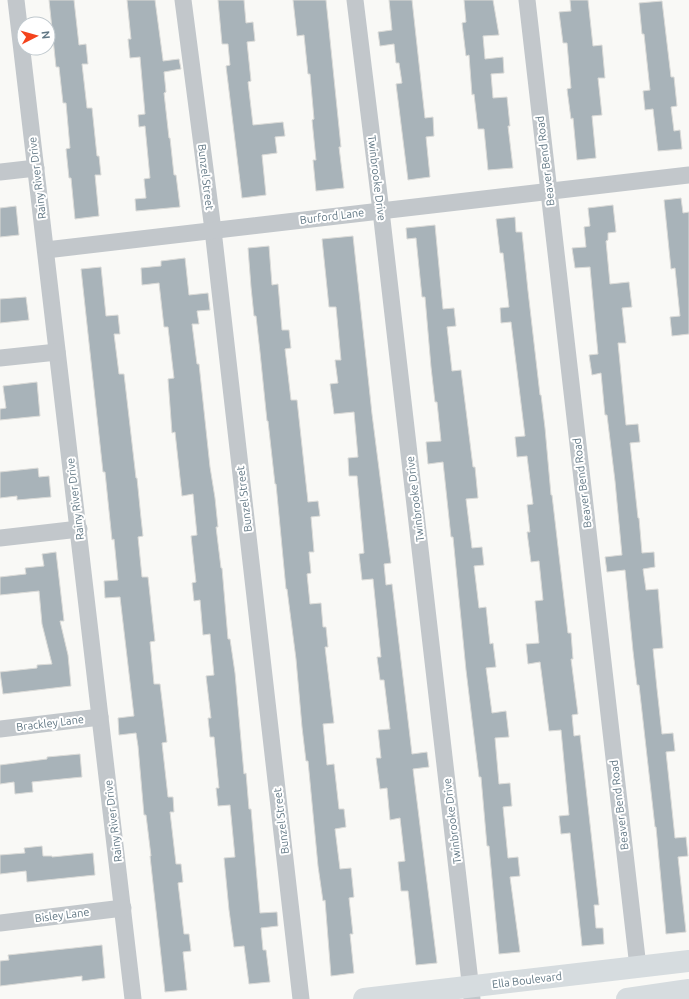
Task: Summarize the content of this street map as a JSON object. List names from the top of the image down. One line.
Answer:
{"streets":{"main road":["Ella Boulevard"],"street":["Beaver Bend Road","Bunzel Street","Rainy River Drive","Twinbrooke Drive","Burford Lane","Brackley Lane","Bisley Lane"]},"crossings":[["Beaver Bend Road","Burford Lane"],["Beaver Bend Road","Ella Boulevard"],["Bunzel Street","Burford Lane"],["Rainy River Drive","Burford Lane"],["Rainy River Drive","Brackley Lane"],["Rainy River Drive","Bisley Lane"],["Twinbrooke Drive","Burford Lane"],["Twinbrooke Drive","Ella Boulevard"]],"north":"right"}
